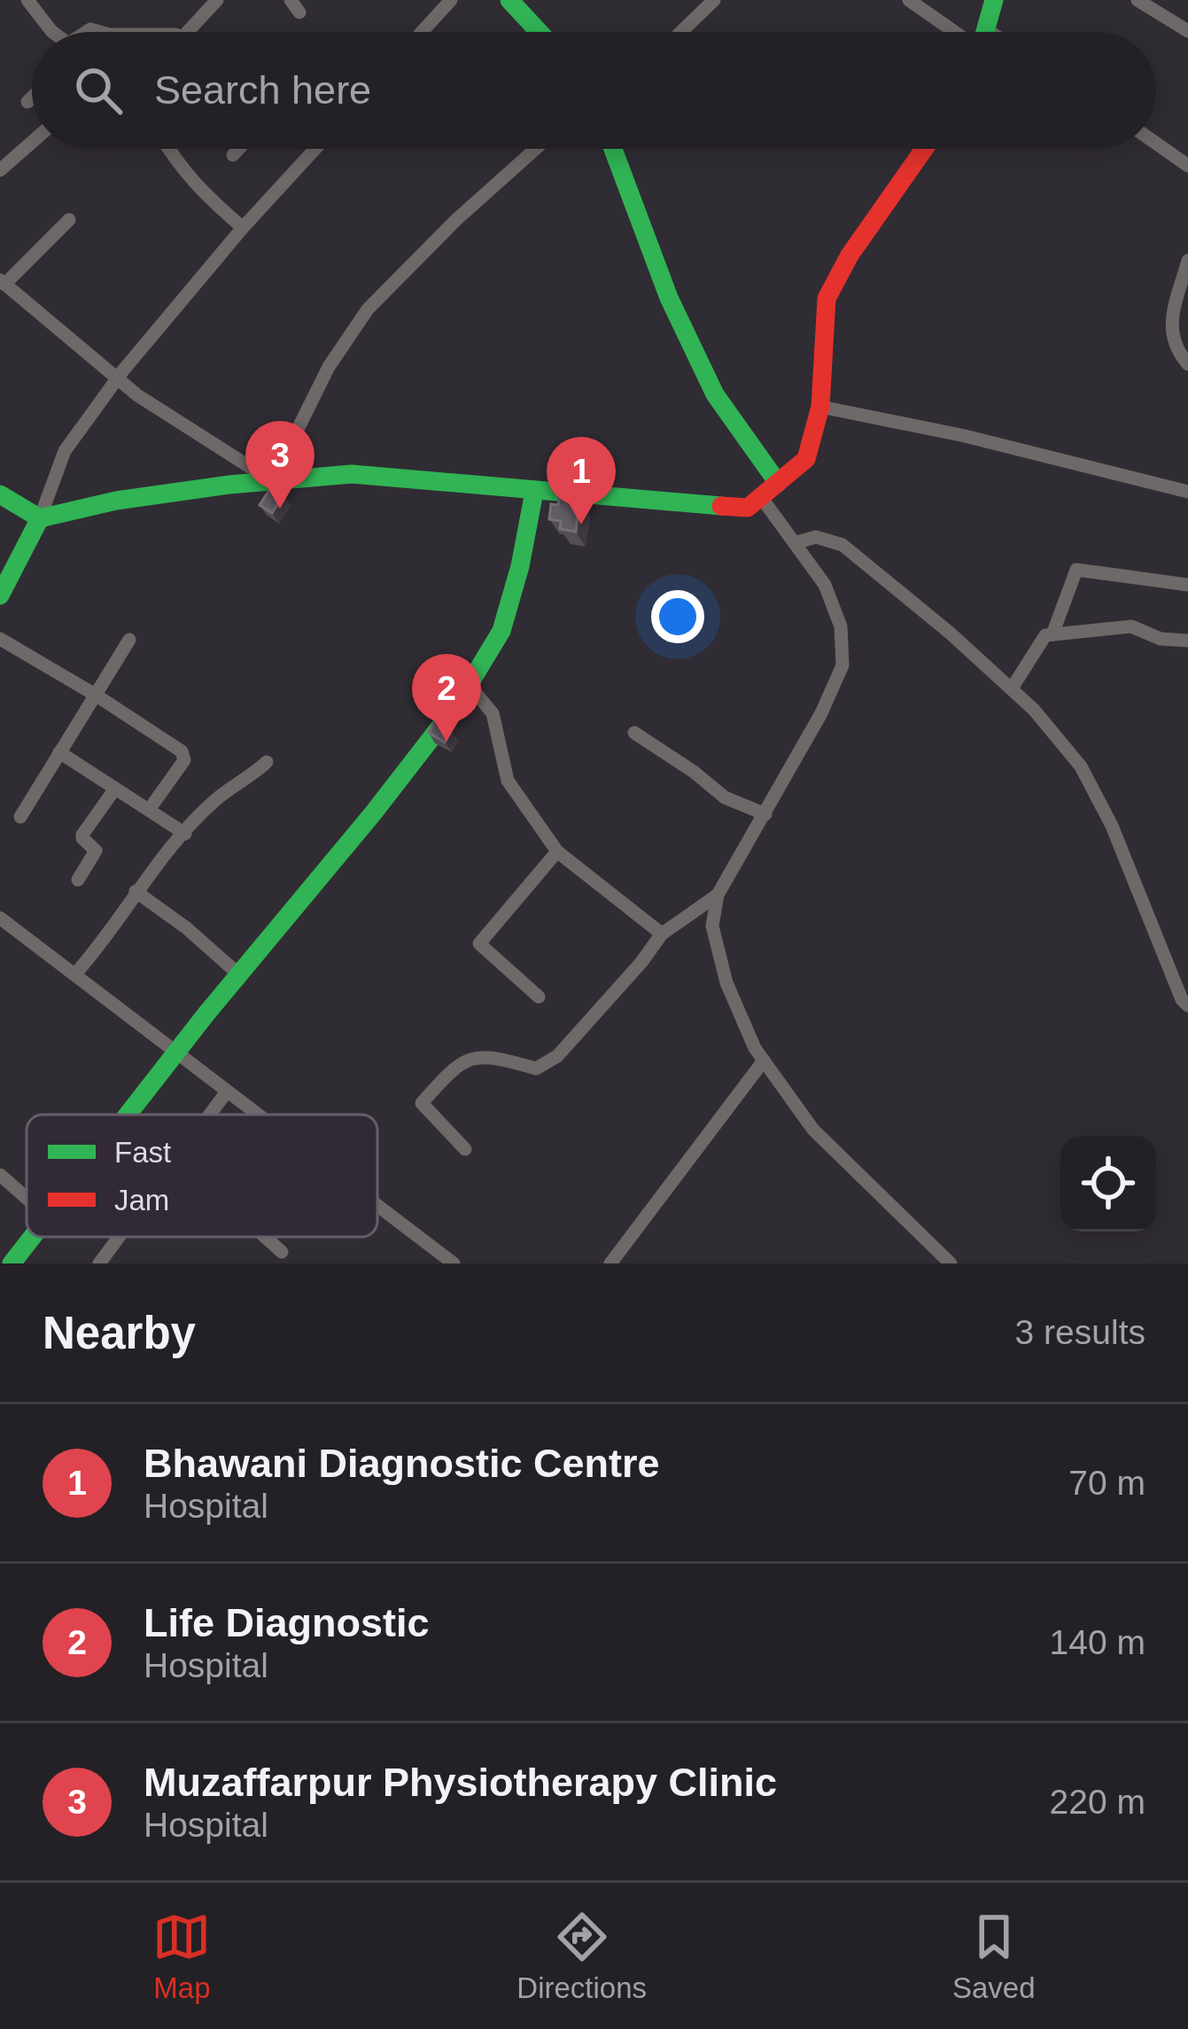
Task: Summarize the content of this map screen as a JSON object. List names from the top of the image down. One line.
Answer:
{"legend":["Fast","Jam"],"page":{"search":"Search here","pins":["3","1","2"],"heading":["Nearby","3 results"],"list":[{"mark":"1","name":"Bhawani Diagnostic Centre","note":"Hospital","value":"70 m"},{"mark":"2","name":"Life Diagnostic","note":"Hospital","value":"140 m"},{"mark":"3","name":"Muzaffarpur Physiotherapy Clinic","note":"Hospital","value":"220 m"}],"nav":["Map","Directions","Saved"]}}
